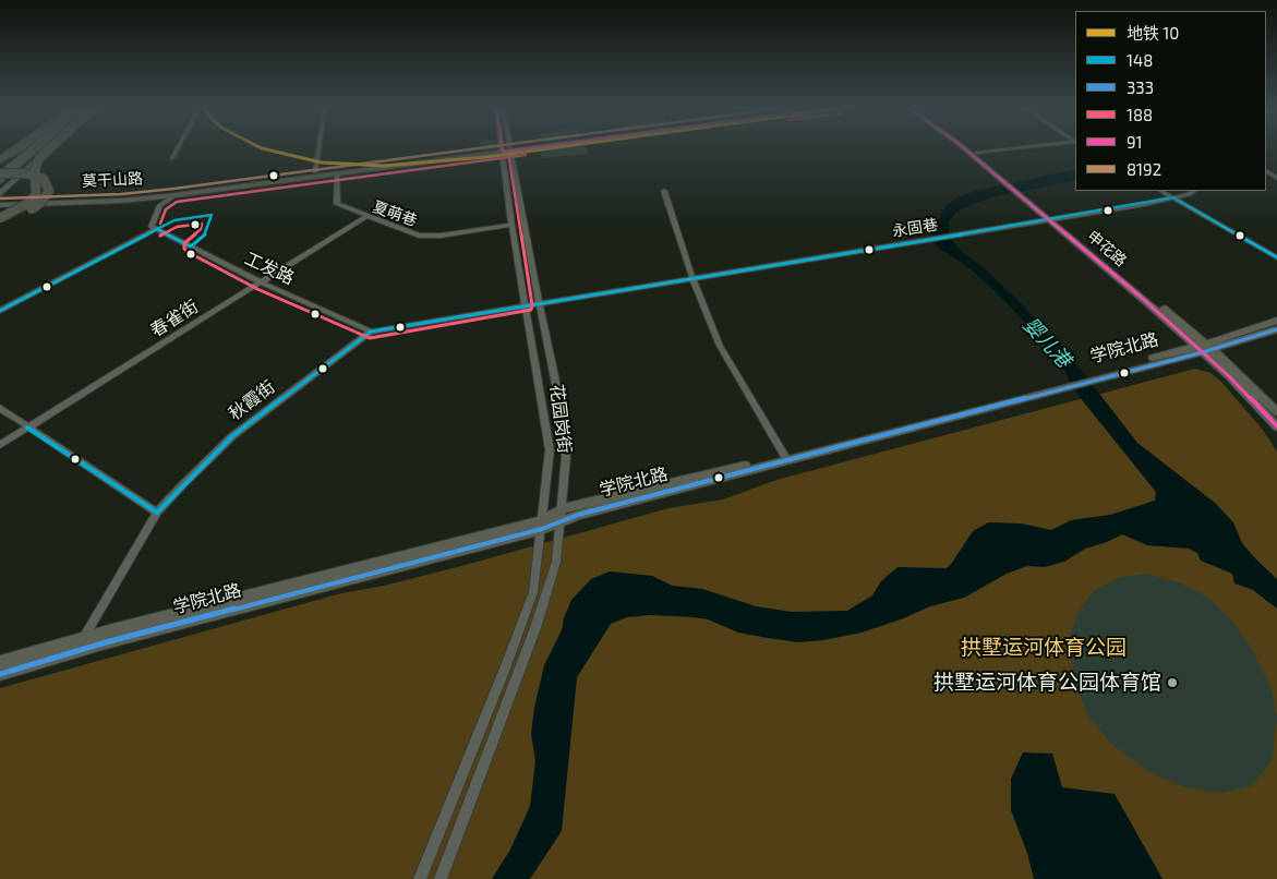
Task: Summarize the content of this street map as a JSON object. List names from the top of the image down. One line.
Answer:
{"streets":{"main road":["莫干山路","申花路","学院北路"],"street":["夏萌巷","永固巷","工发路","春雀街","秋霞街","花园岗街"]},"crossings":[["莫干山路","夏萌巷"],["莫干山路","花园岗街"],["夏萌巷","春雀街"],["夏萌巷","花园岗街"],["永固巷","申花路"],["永固巷","秋霞街"],["永固巷","花园岗街"],["申花路","学院北路"],["工发路","春雀街"],["工发路","秋霞街"],["学院北路","秋霞街"],["学院北路","花园岗街"],["秋霞街","花园岗街"]],"water":["婴儿港"],"parks":["拱墅运河体育公园"],"places":["拱墅运河体育公园体育馆"],"lines":["metro line 10","transit line 188","transit line 91","transit line 8192","transit line 148","transit line 333"],"legend":["地铁 10","148","333","188","91","8192"]}
